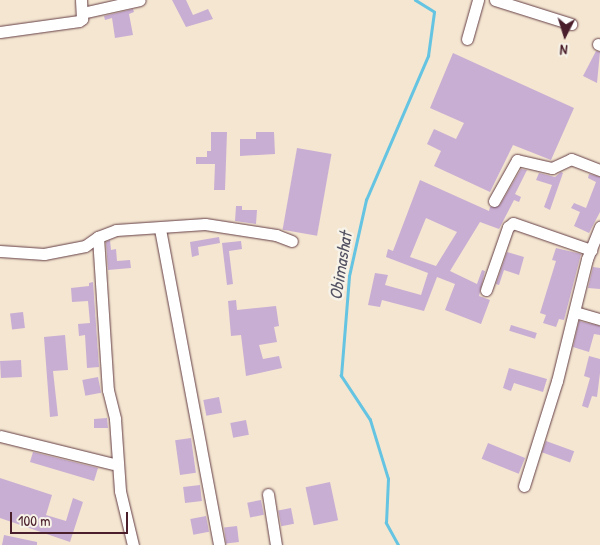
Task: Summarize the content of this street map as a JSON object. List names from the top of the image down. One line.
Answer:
{"water":["Obimashat"],"scale_bar":"100 m","north":"bottom"}
